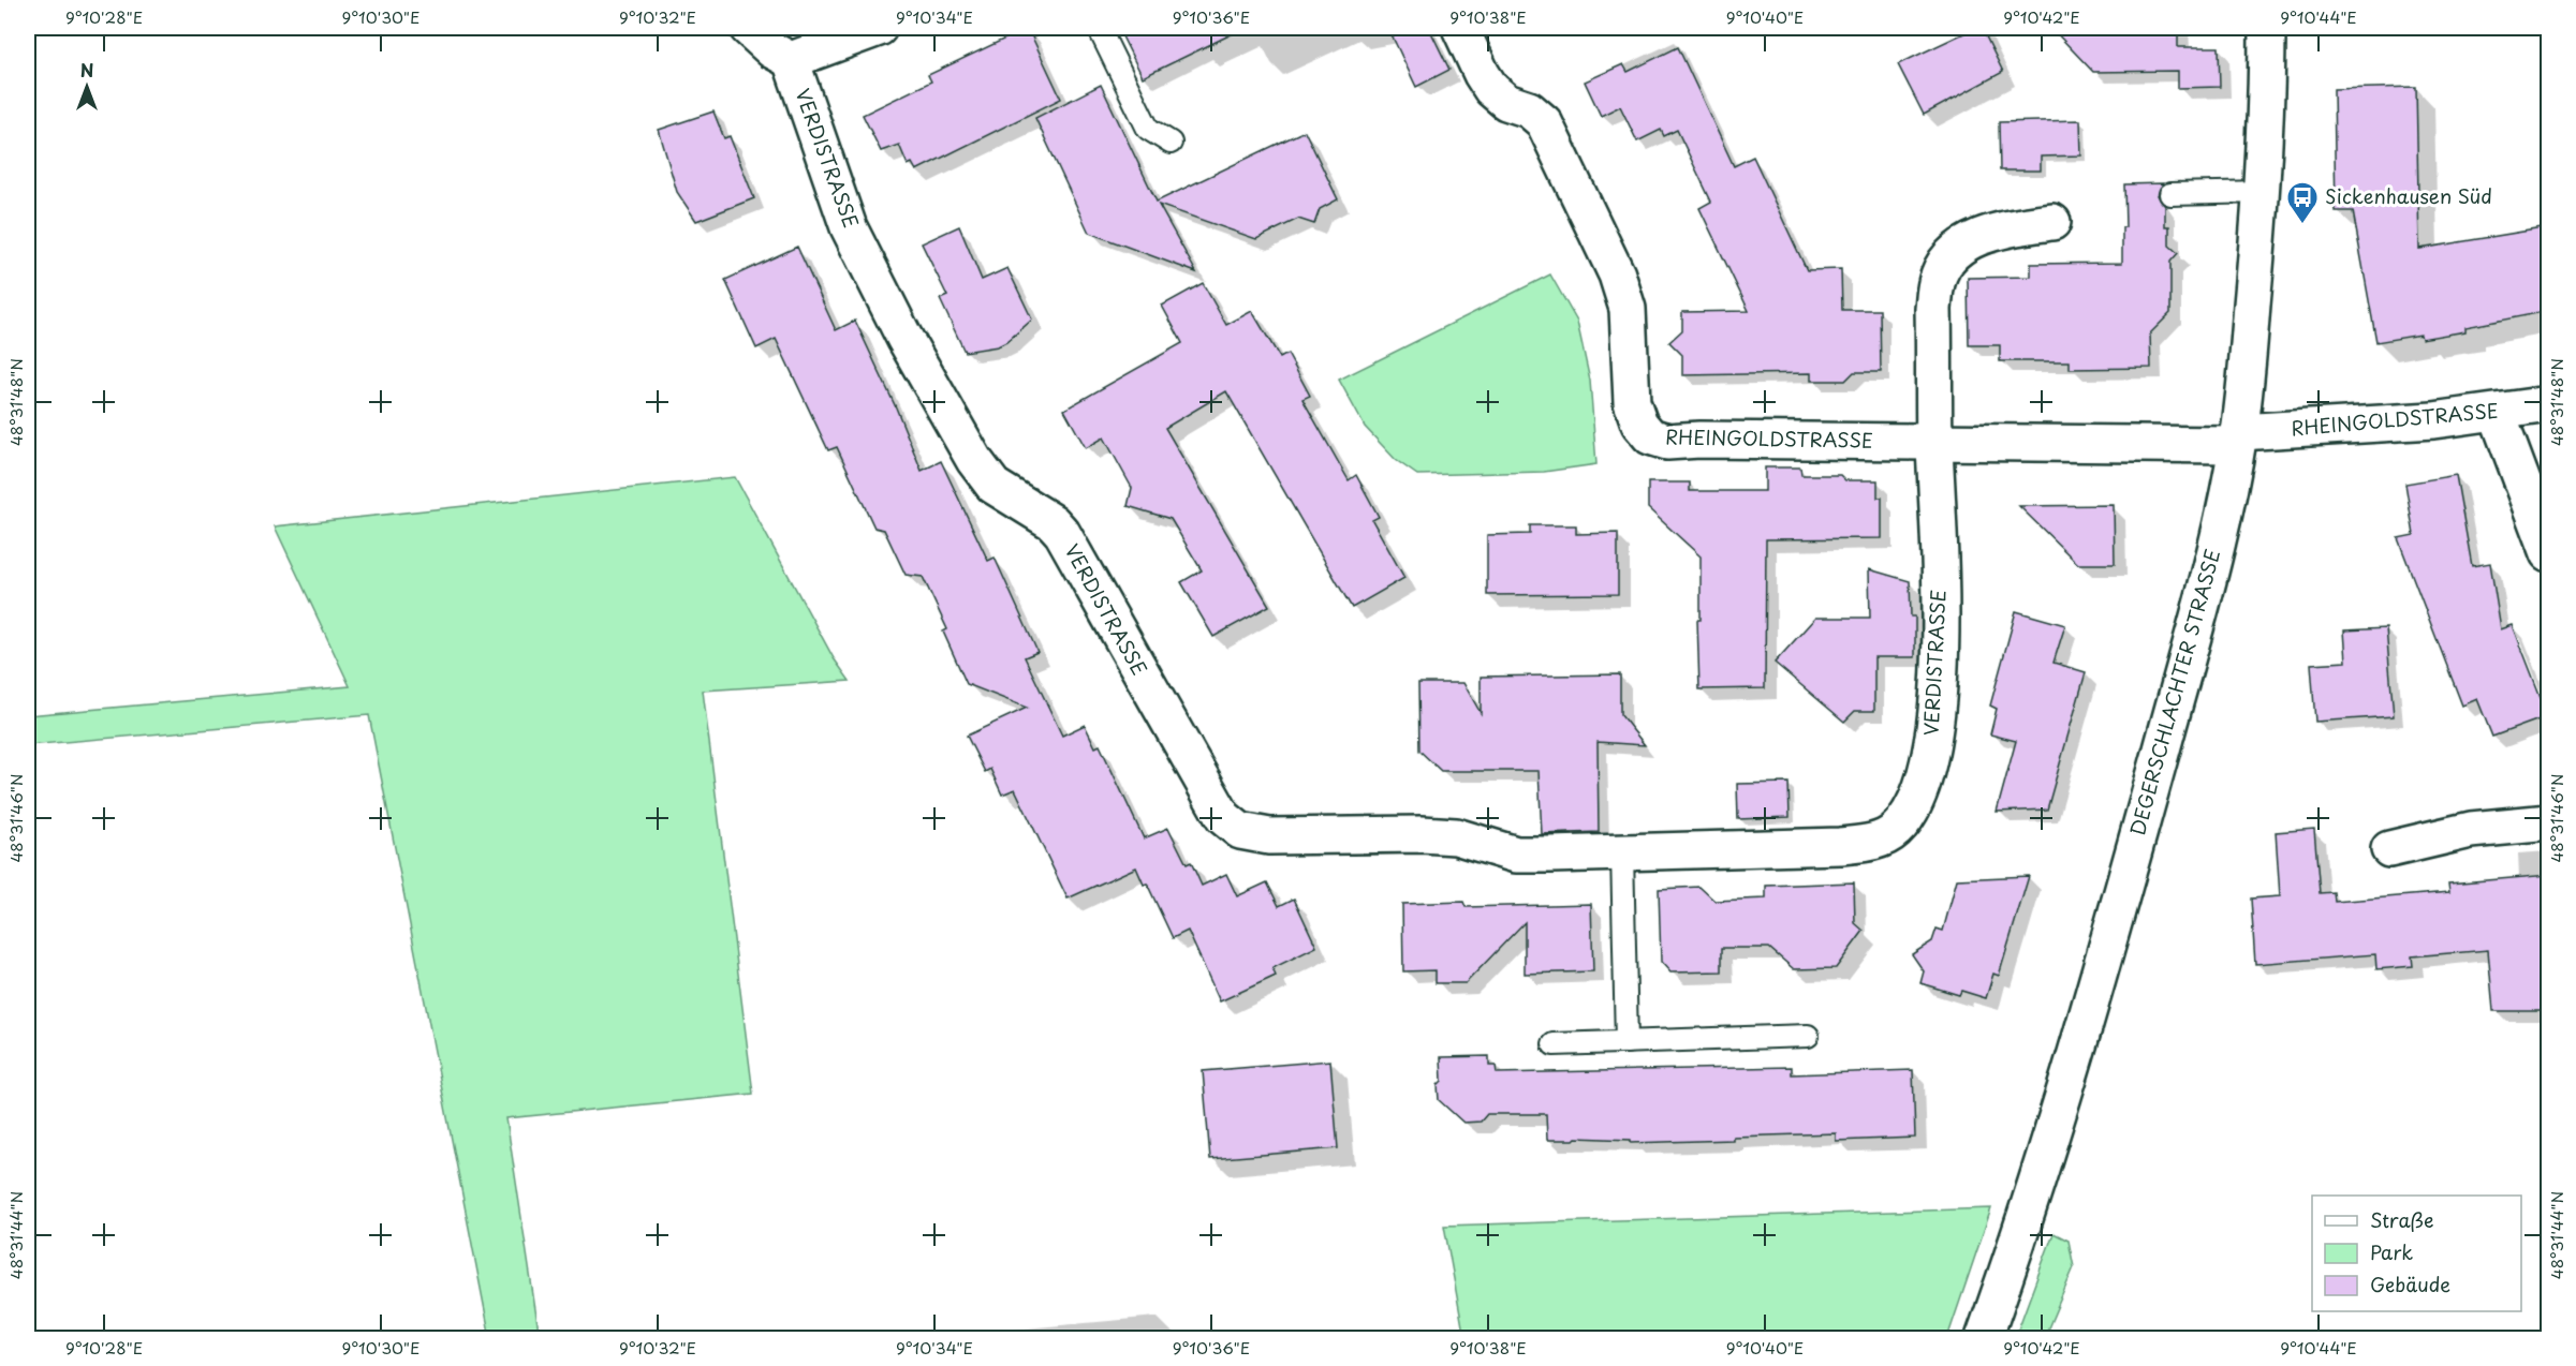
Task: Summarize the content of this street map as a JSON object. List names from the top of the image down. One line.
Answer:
{"streets":{"street":["VERDISTRASSE","RHEINGOLDSTRASSE","DEGERSCHLACHTER STRASSE"]},"crossings":[["VERDISTRASSE","RHEINGOLDSTRASSE"],["RHEINGOLDSTRASSE","DEGERSCHLACHTER STRASSE"]],"places":{"bus stop":["Sickenhausen Süd"]},"legend":["Straße","Park","Gebäude"],"north":"top","coordinates":["9°10'28\"E","9°10'30\"E","9°10'32\"E","9°10'34\"E","9°10'36\"E","9°10'38\"E","9°10'40\"E","9°10'42\"E","9°10'44\"E","48°31'48\"N","48°31'46\"N","48°31'44\"N"]}
